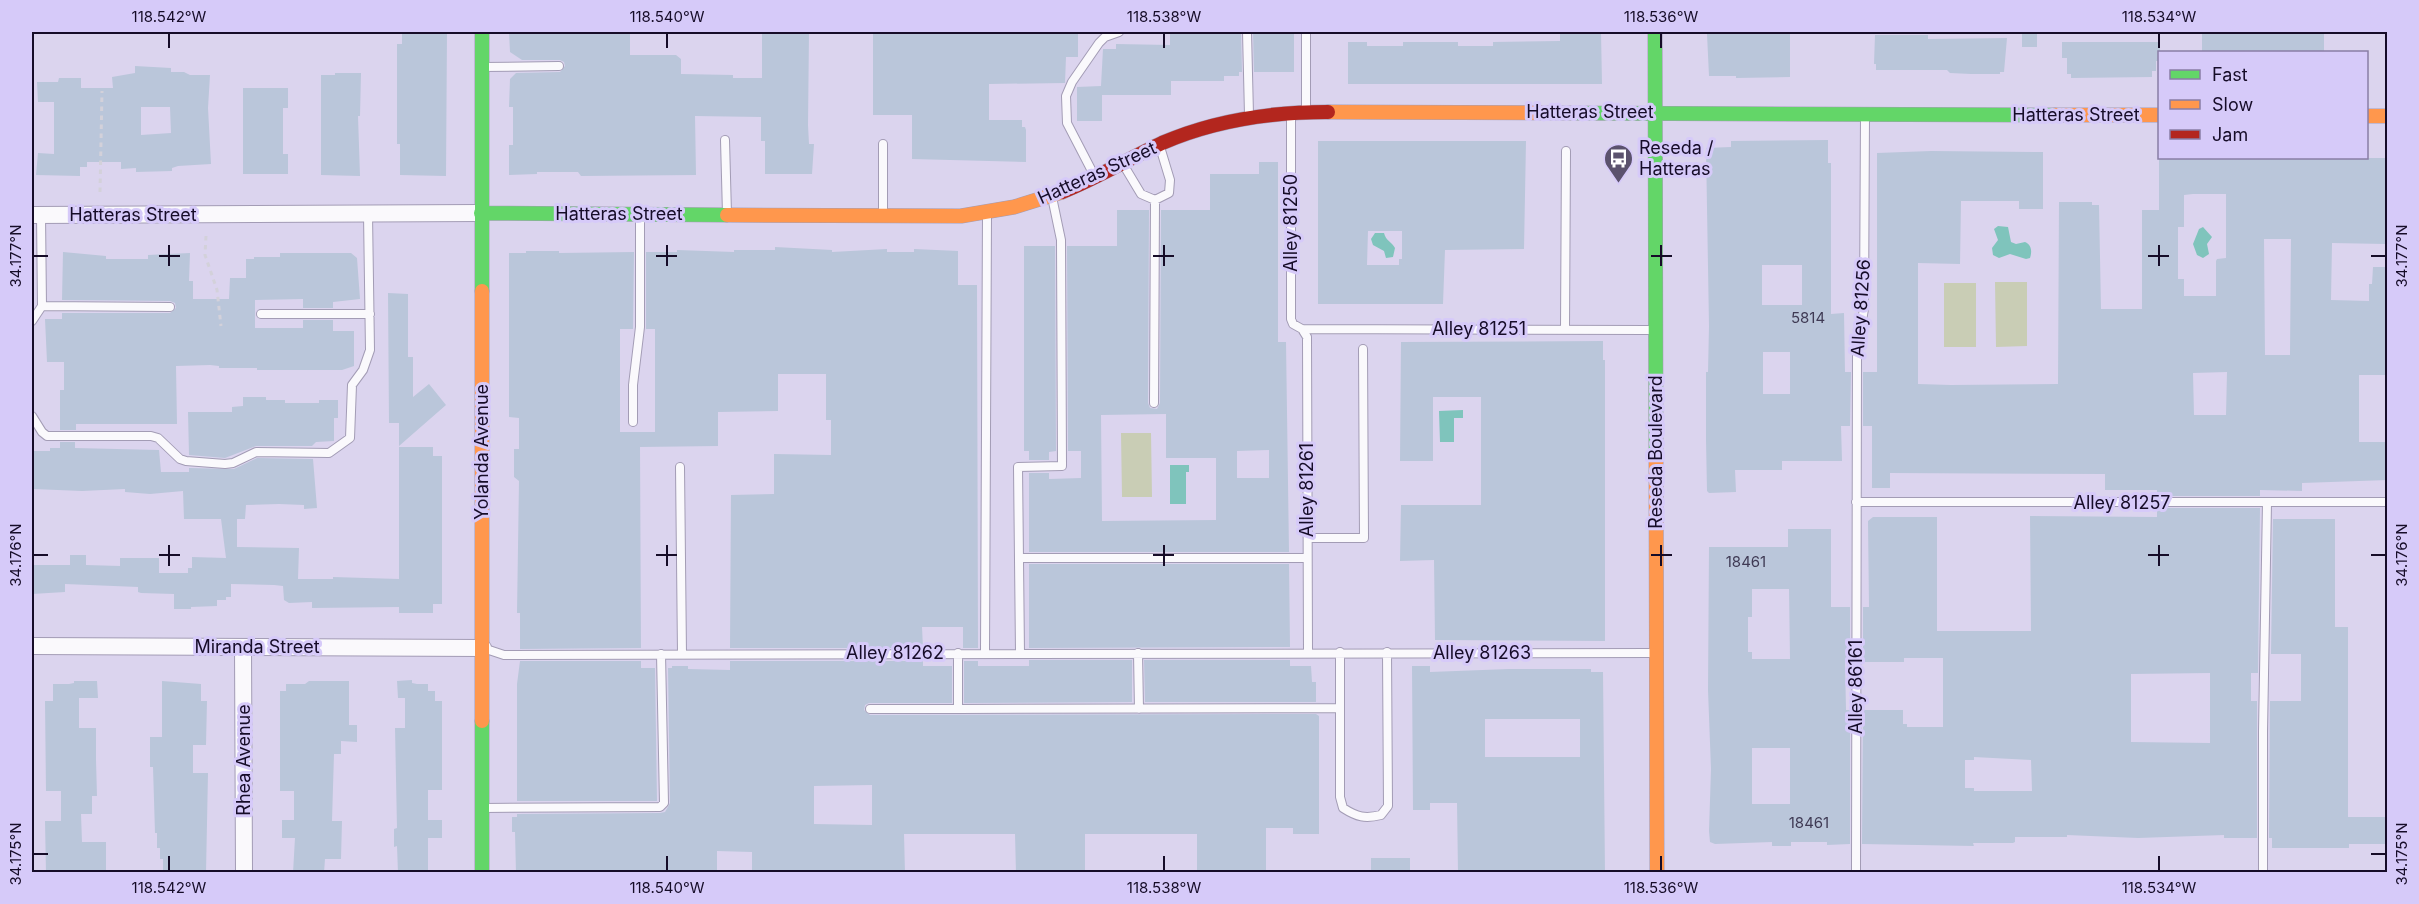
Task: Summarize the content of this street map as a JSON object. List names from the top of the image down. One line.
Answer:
{"streets":{"street":["Hatteras Street","Yolanda Avenue","Reseda Boulevard","Miranda Street","Rhea Avenue"],"lane":["Alley 81250","Alley 81256","Alley 81251","Alley 81261","Alley 81257","Alley 81262","Alley 81263","Alley 86161"]},"crossings":[["Hatteras Street","Alley 81250"],["Hatteras Street","Alley 81256"],["Hatteras Street","Yolanda Avenue"],["Hatteras Street","Reseda Boulevard"],["Alley 81250","Alley 81251"],["Alley 81250","Alley 81261"],["Alley 81256","Alley 81257"],["Alley 81256","Alley 86161"],["Alley 81251","Reseda Boulevard"],["Alley 81251","Alley 81261"],["Yolanda Avenue","Miranda Street"],["Yolanda Avenue","Alley 81262"],["Reseda Boulevard","Alley 81263"],["Alley 81261","Alley 81262"],["Alley 81261","Alley 81263"],["Alley 81257","Alley 86161"],["Miranda Street","Alley 81262"],["Miranda Street","Rhea Avenue"],["Alley 81262","Alley 81263"]],"places":{"bus stop":["Reseda / Hatteras"]},"house_numbers":["5814","18461","18461"],"legend":["Fast","Slow","Jam"],"coordinates":["118.542°W","118.540°W","118.538°W","118.536°W","118.534°W","34.177°N","34.176°N","34.175°N"]}
